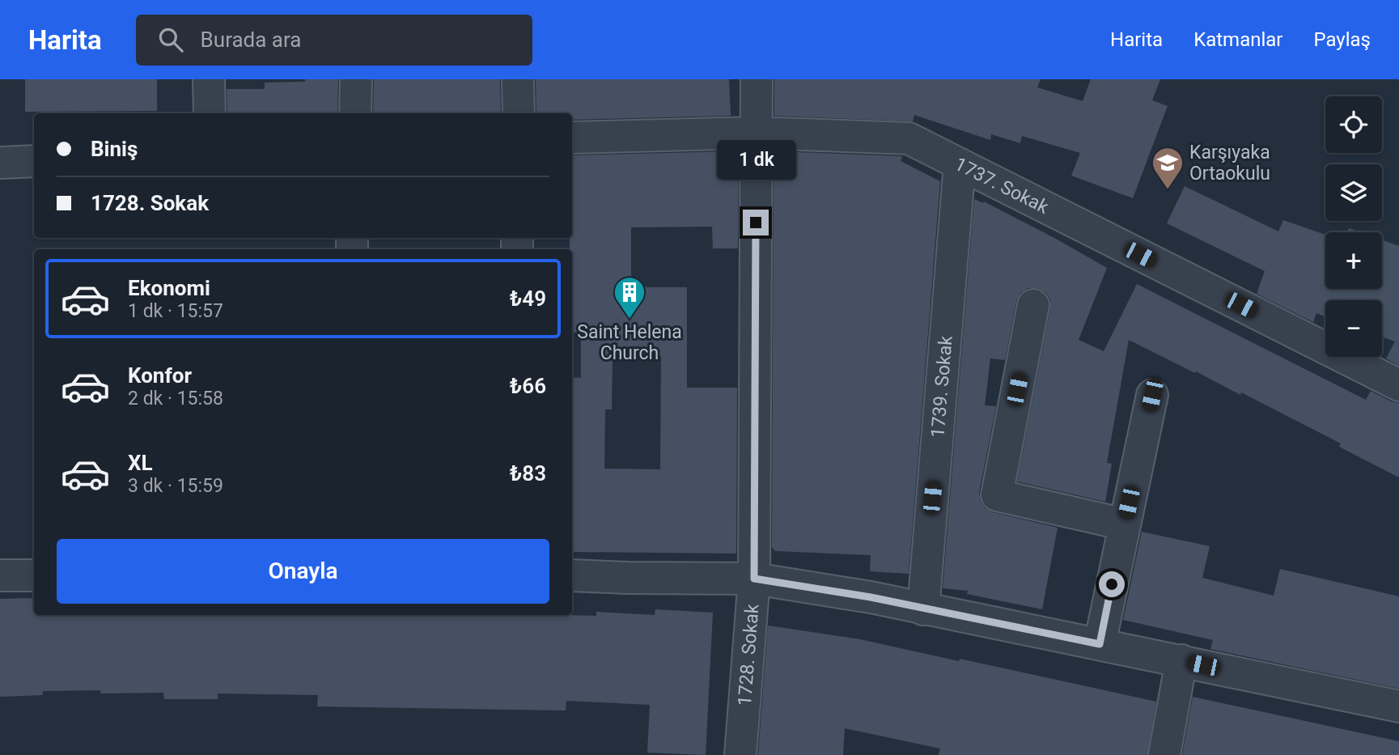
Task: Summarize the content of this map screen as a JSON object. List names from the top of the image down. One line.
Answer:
{"streets":{"street":["1737. Sokak","1739. Sokak","1728. Sokak"]},"crossings":[["1737. Sokak","1739. Sokak"],["1737. Sokak","1728. Sokak"]],"places":{"school or university":["Karşıyaka Ortaokulu"],"building":["Saint Helena Church"]},"page":{"header":"Harita","search":"Burada ara","nav":["Harita","Katmanlar","Paylaş"],"map_buttons":["+","−"],"banner":["Biniş","1728. Sokak"],"bubble":"1 dk","list":[{"name":"Ekonomi","note":"1 dk · 15:57","value":"₺49"},{"name":"Konfor","note":"2 dk · 15:58","value":"₺66"},{"name":"XL","note":"3 dk · 15:59","value":"₺83"}],"buttons":"Onayla"}}
